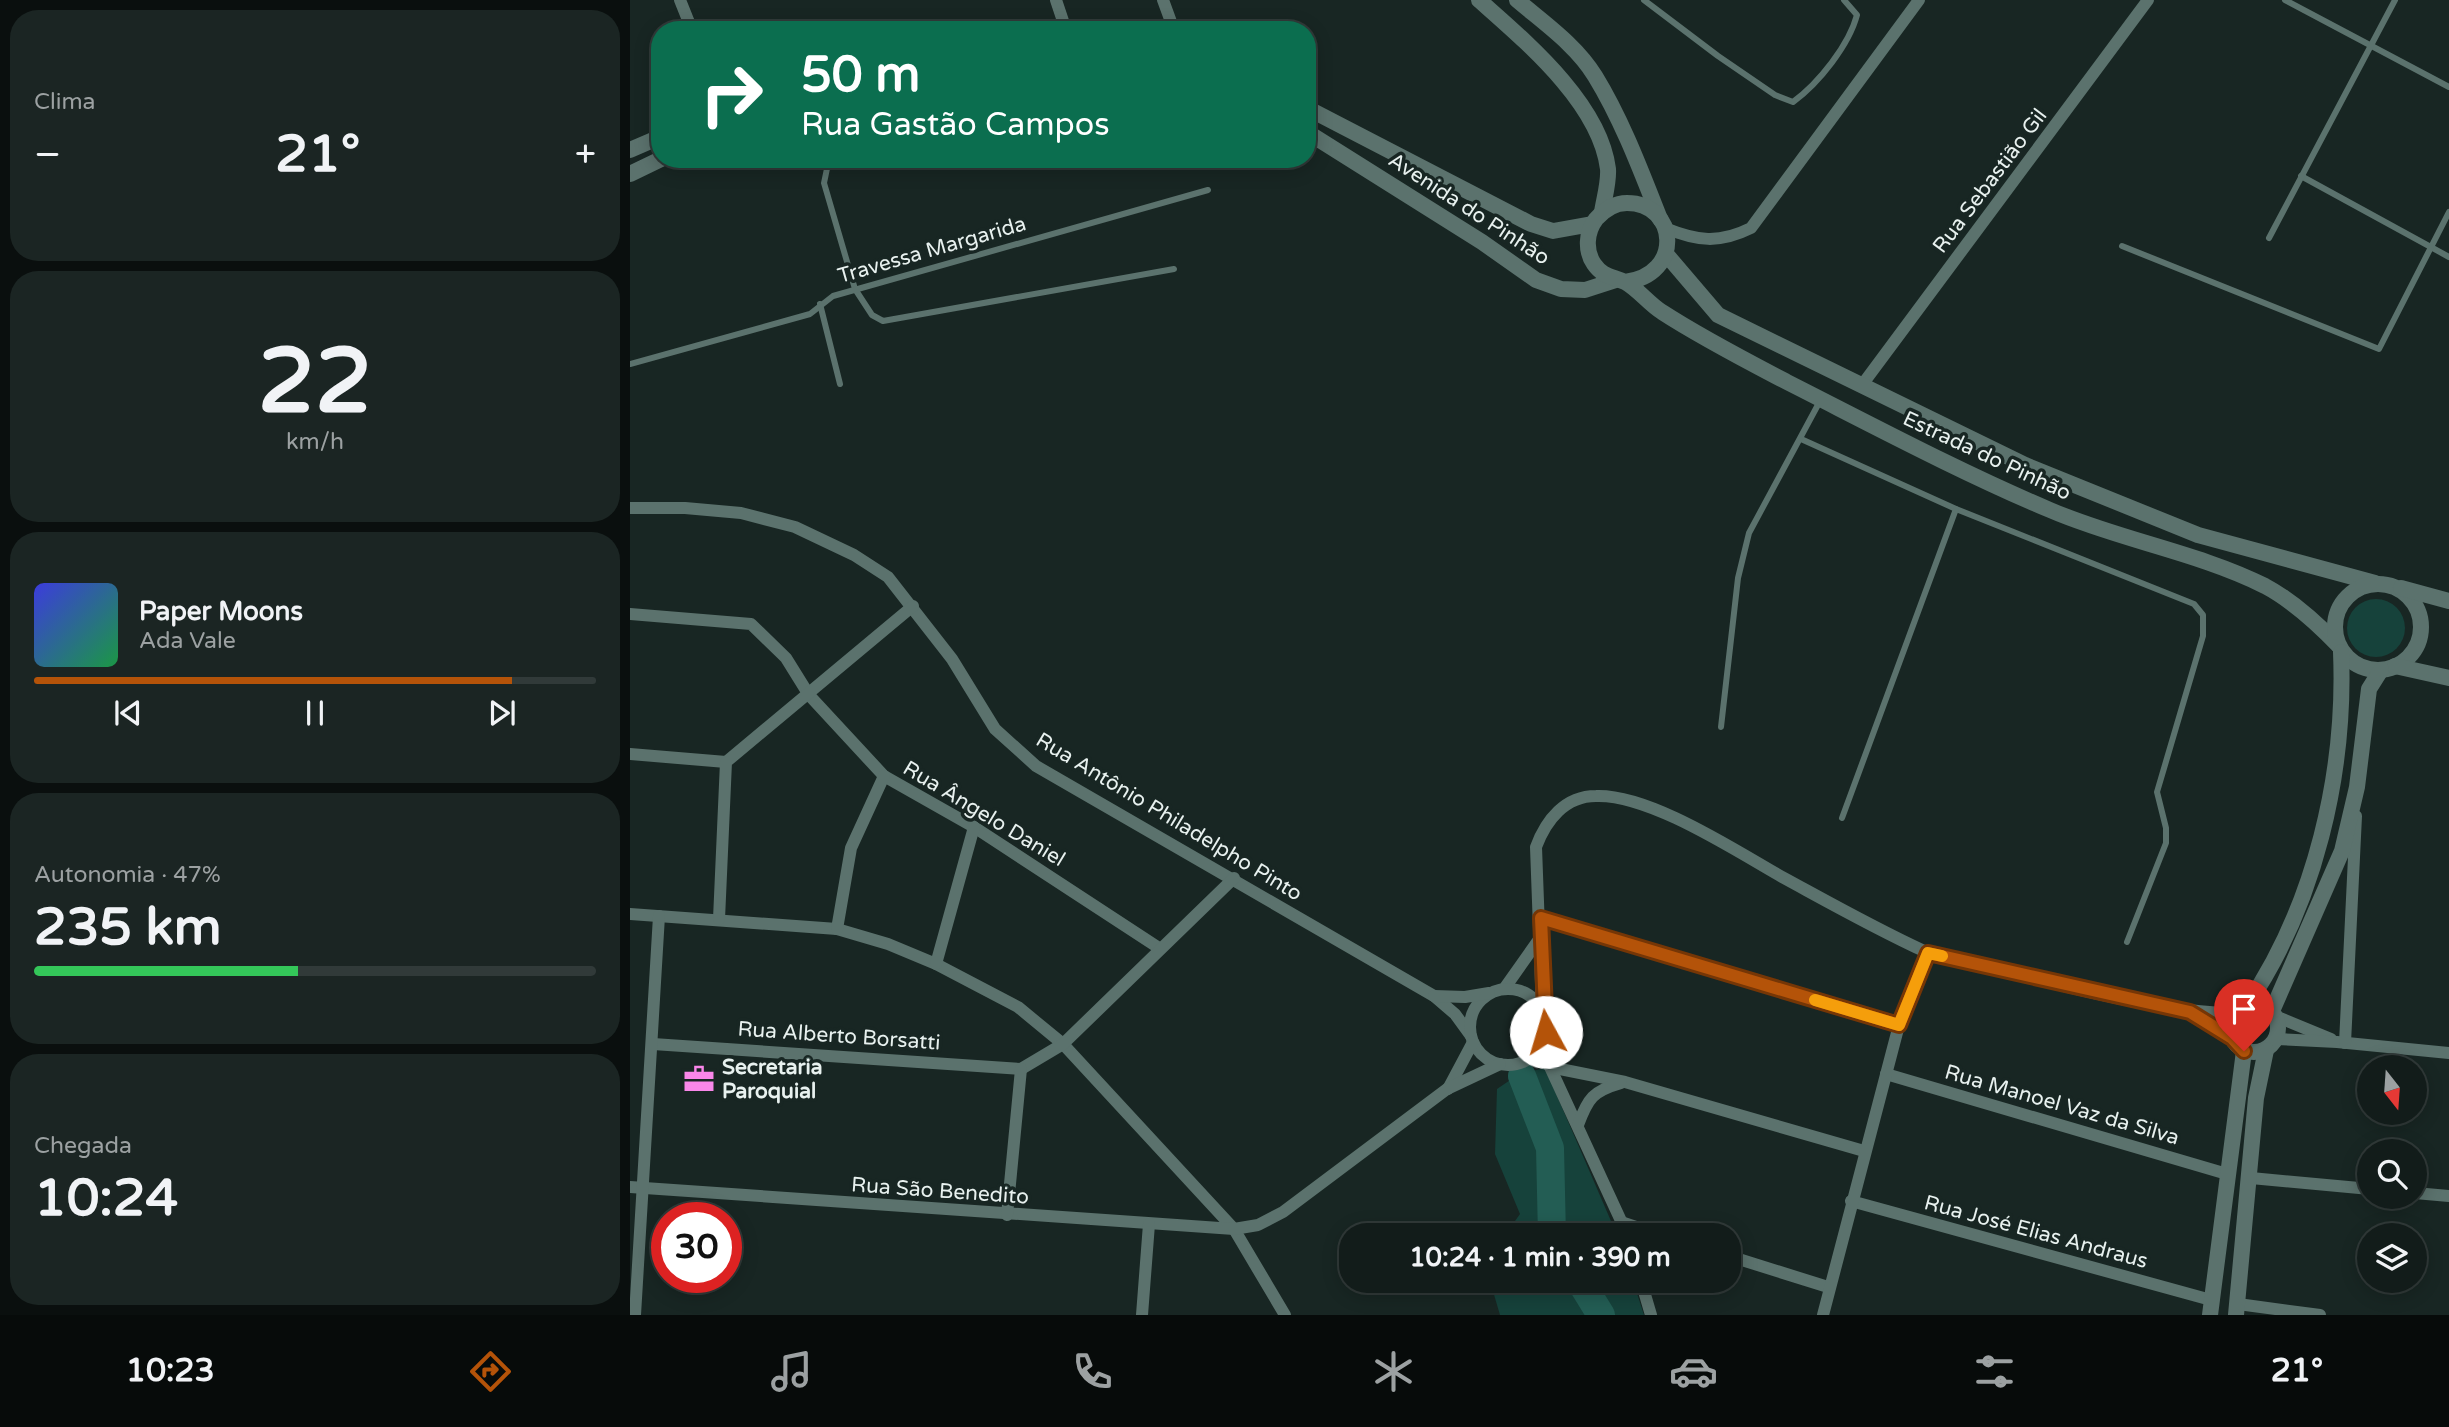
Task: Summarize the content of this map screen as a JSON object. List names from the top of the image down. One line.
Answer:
{"streets":{"street":["Rua Sebastião Gil","Avenida do Pinhão","Estrada do Pinhão","Rua Ângelo Daniel","Rua Antônio Philadelpho Pinto","Rua Alberto Borsatti","Rua Manoel Vaz da Silva","Rua São Benedito","Rua José Elias Andraus"],"lane":["Travessa Margarida"]},"crossings":[["Rua Sebastião Gil","Estrada do Pinhão"],["Avenida do Pinhão","Estrada do Pinhão"]],"places":{"office":["Secretaria Paroquial"]},"north":"bottom","page":{"tile":["Clima",["22","km/h"],["Autonomia · 47%","235 km"],["Chegada","10:24"]],"turn":["50 m","Rua Gastão Campos"],"heat":["−","21°","+"],"song":["Paper Moons","Ada Vale"],"limit":"30","trip":"10:24 · 1 min · 390 m","tabs":["10:23","21°"]}}
